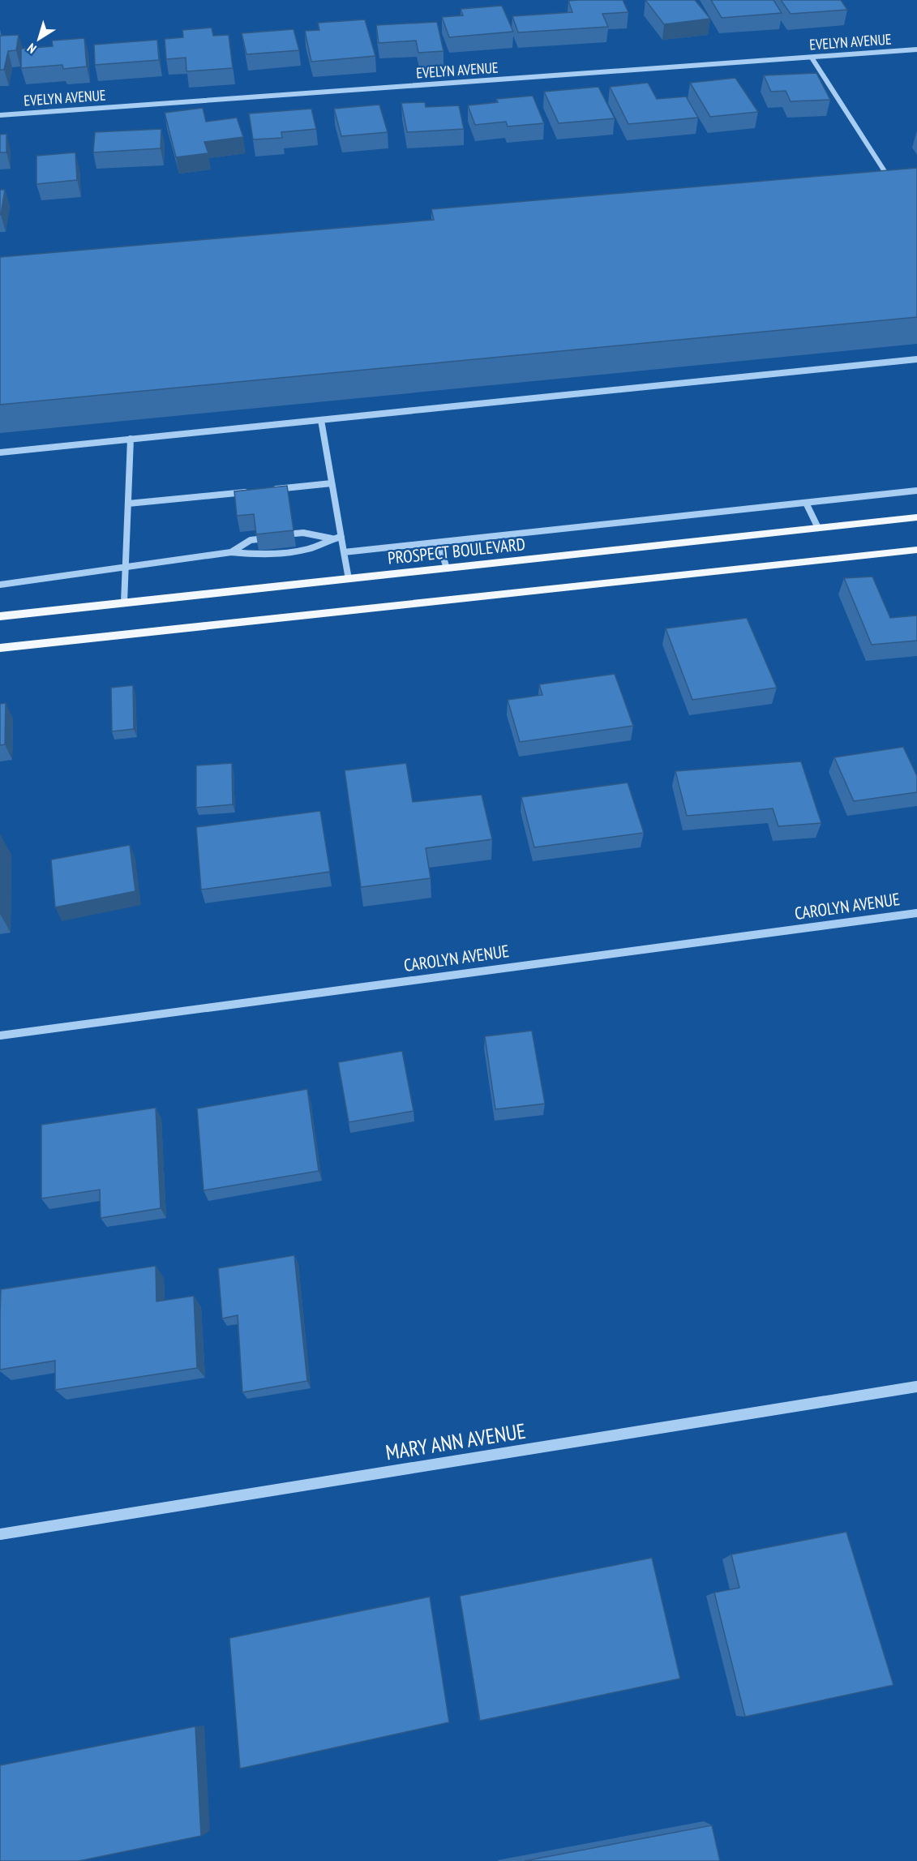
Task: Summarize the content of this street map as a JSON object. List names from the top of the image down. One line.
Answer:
{"streets":{"main road":["PROSPECT BOULEVARD"],"street":["EVELYN AVENUE","CAROLYN AVENUE","MARY ANN AVENUE"]},"north":"bottom left"}
